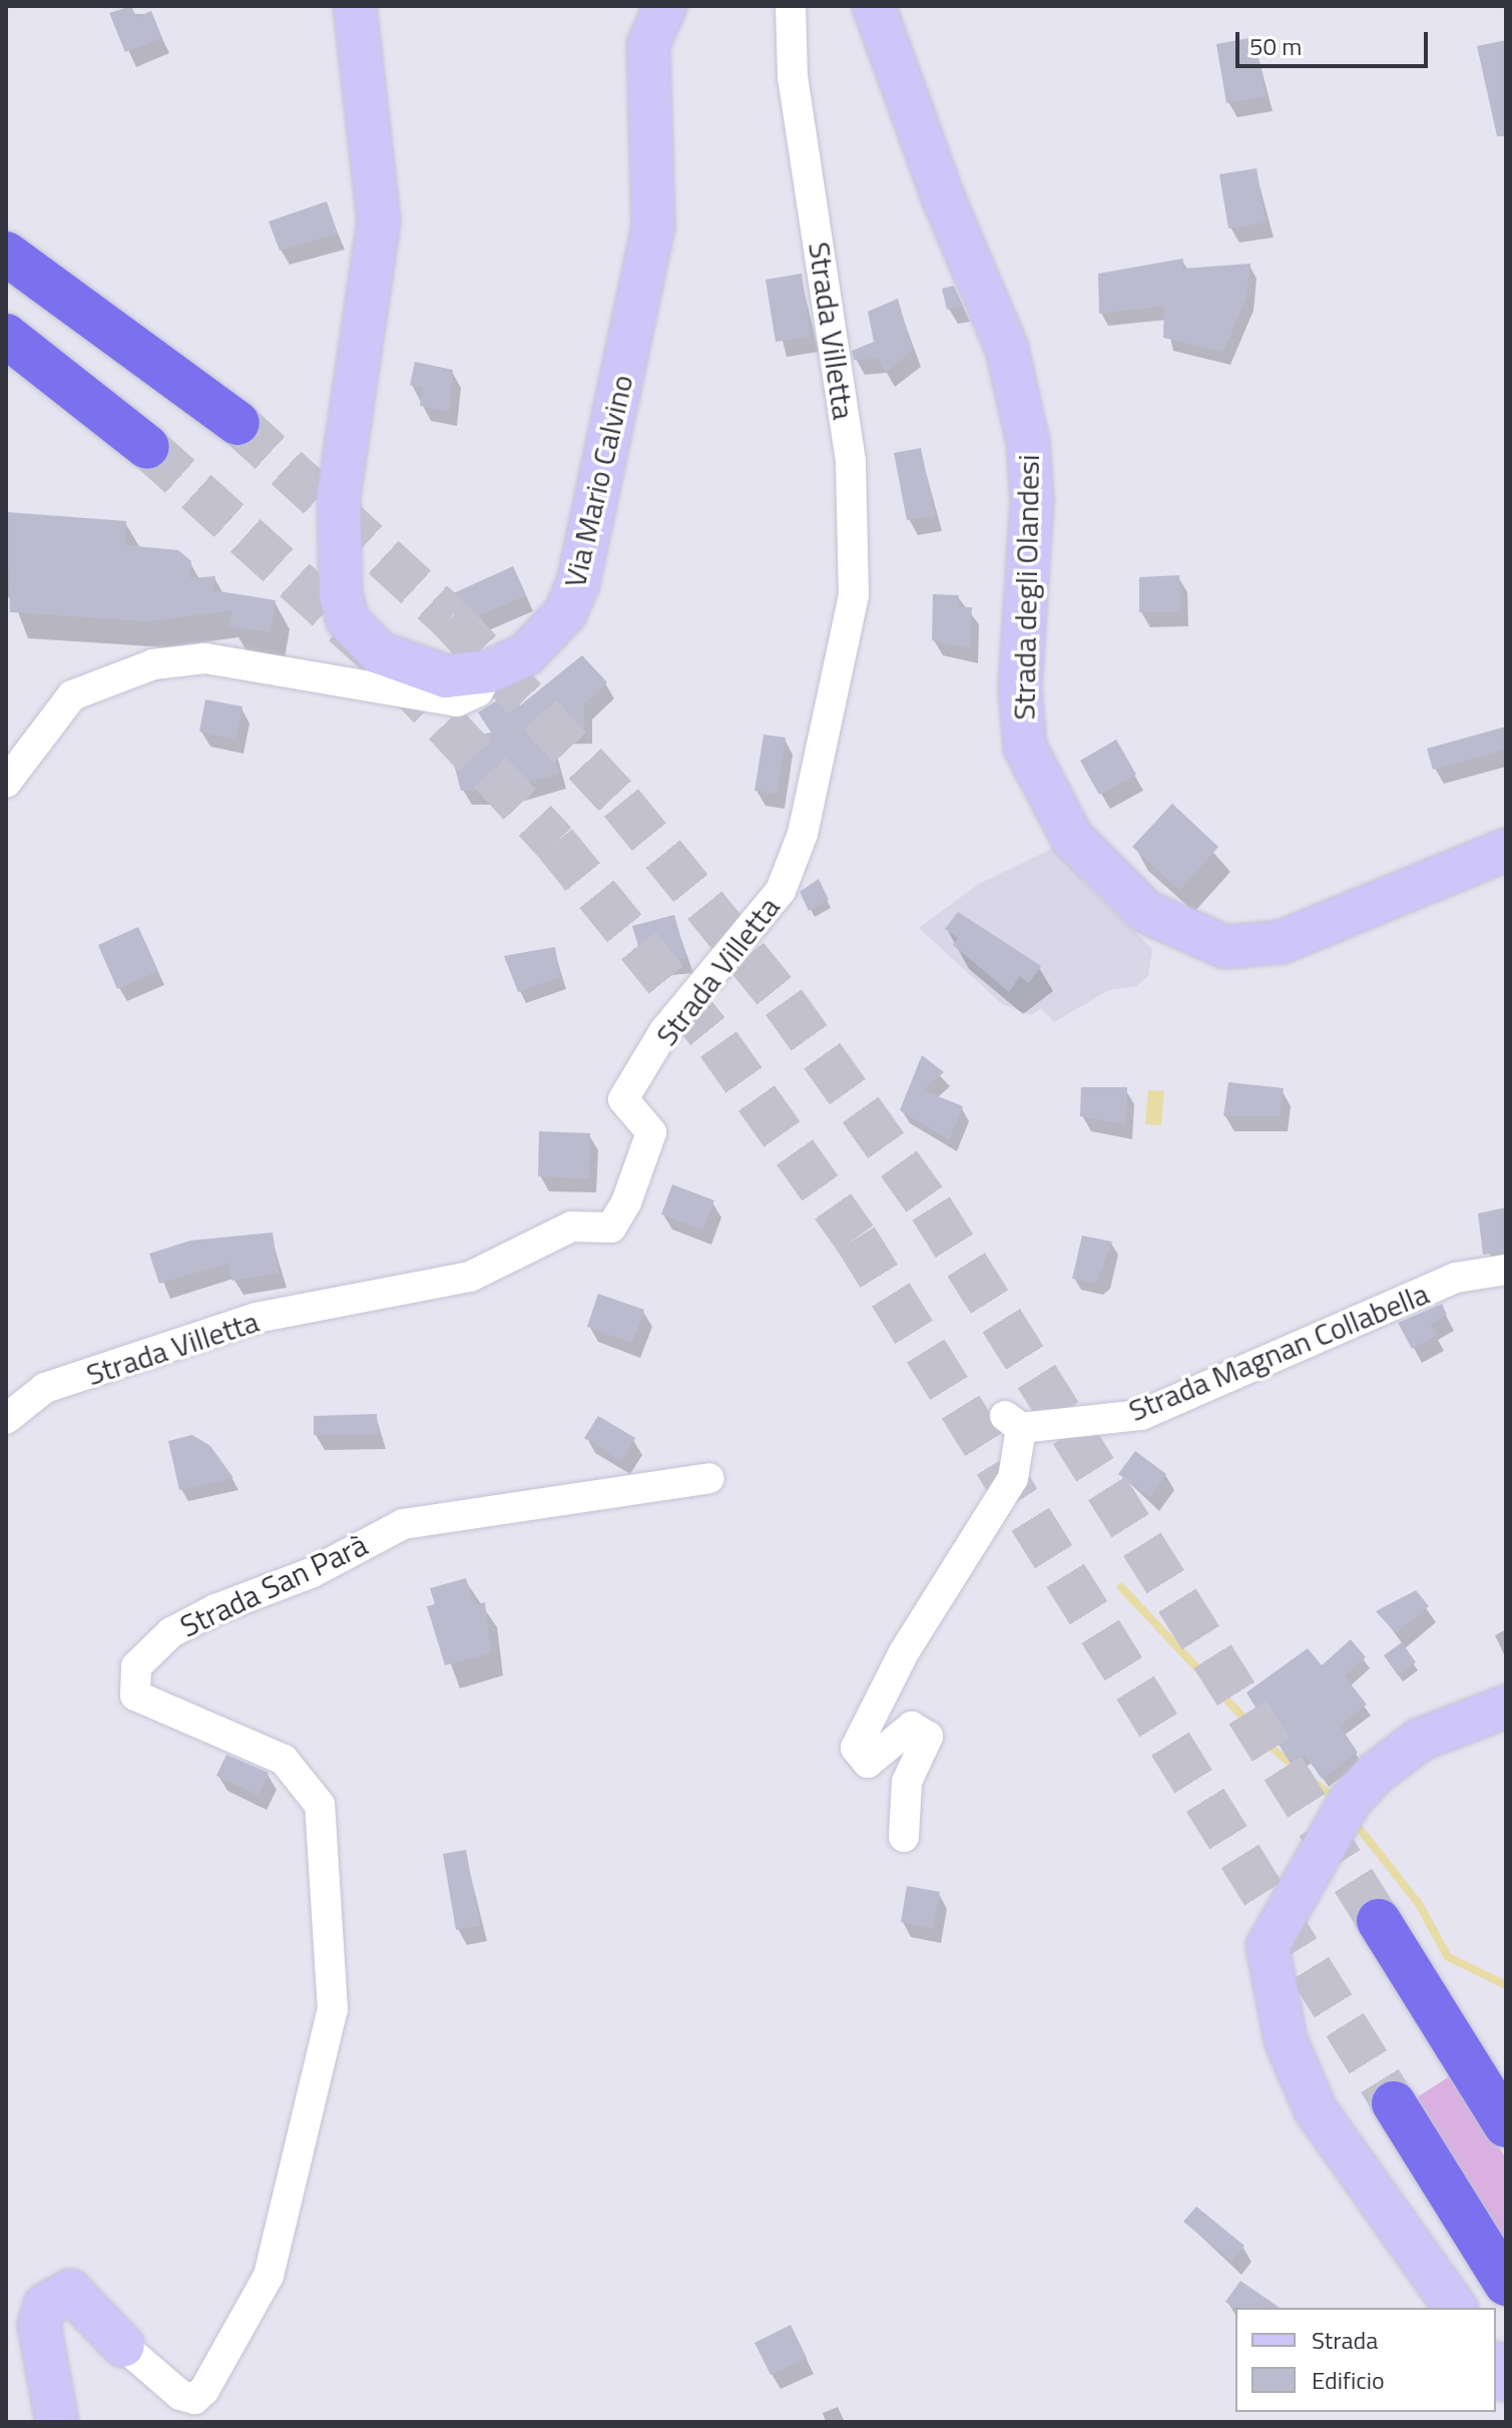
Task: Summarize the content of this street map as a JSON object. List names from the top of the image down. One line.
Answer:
{"streets":{"street":["Strada Villetta","Via Mario Calvino","Strada degli Olandesi","Strada Magnan Collabella","Strada San Parà"]},"legend":["Strada","Edificio"],"scale_bar":"50 m"}
